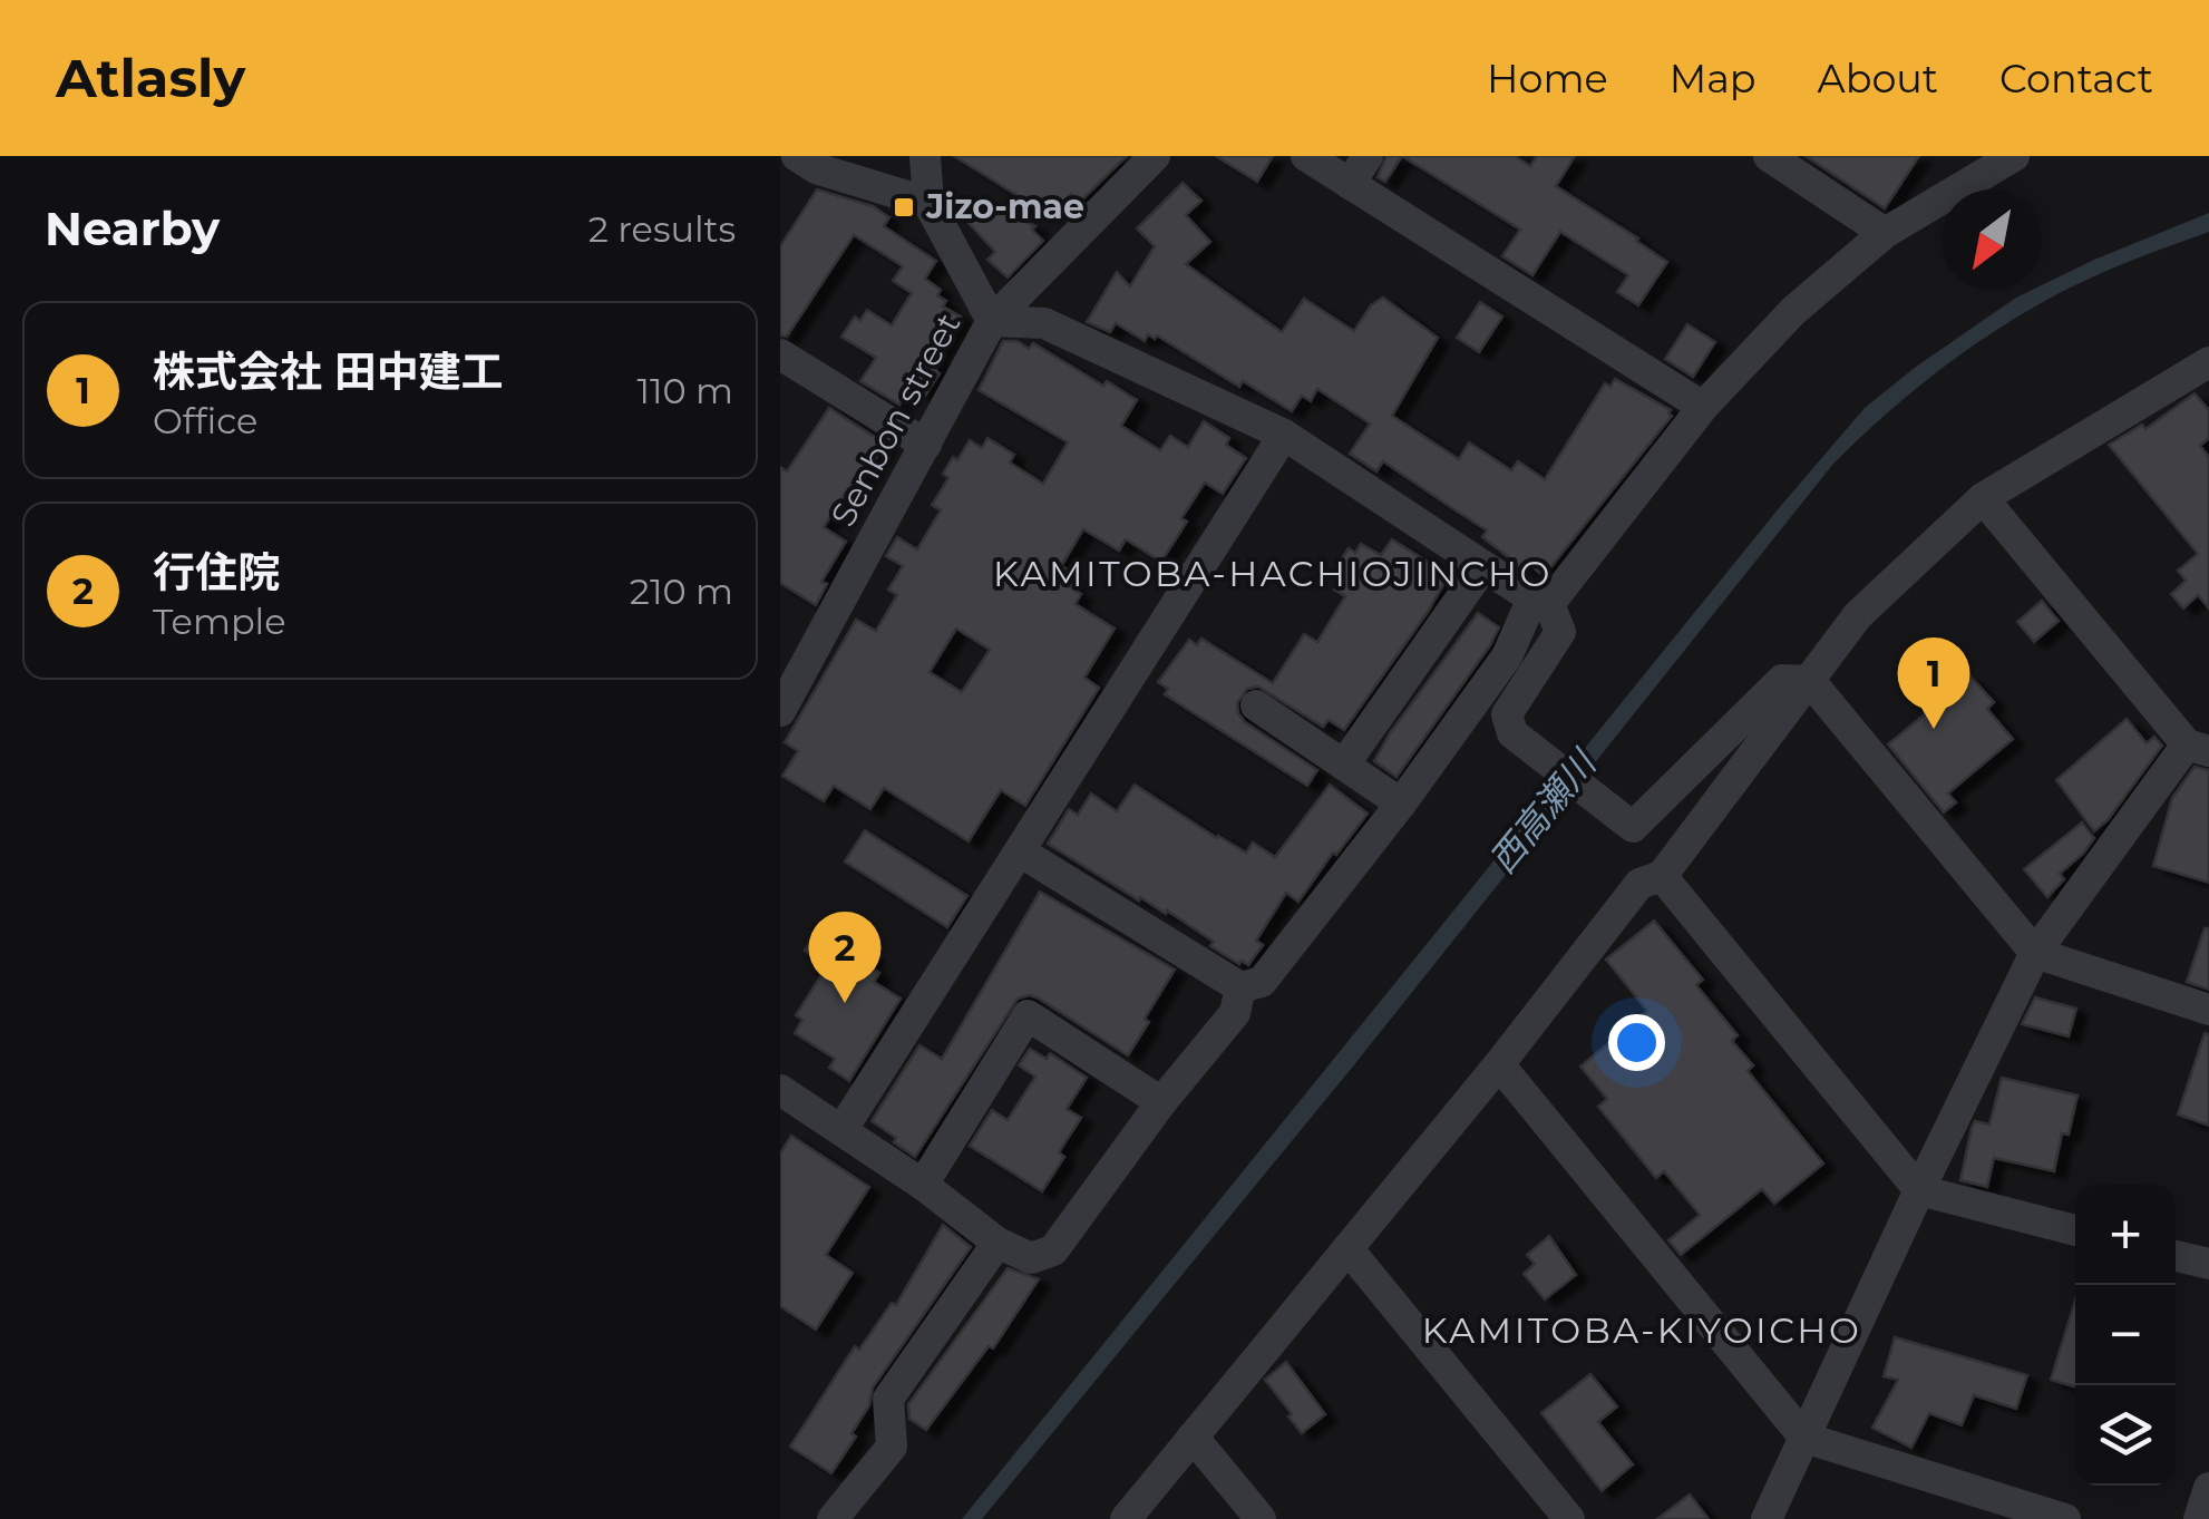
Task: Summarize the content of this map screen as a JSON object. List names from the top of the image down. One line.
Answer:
{"streets":{"street":["Senbon street"]},"districts":["KAMITOBA-HACHIOJINCHO","KAMITOBA-KIYOICHO"],"water":["西高瀬川"],"places":{"transit":["Jizo-mae"]},"north":"bottom left","page":{"header":"Atlasly","nav":["Home","Map","About","Contact"],"heading":["Nearby","2 results"],"list":[{"mark":"1","name":"株式会社 田中建工","note":"Office","value":"110 m"},{"mark":"2","name":"行住院","note":"Temple","value":"210 m"}],"pins":["1","2"],"map_buttons":["+","−"]}}
